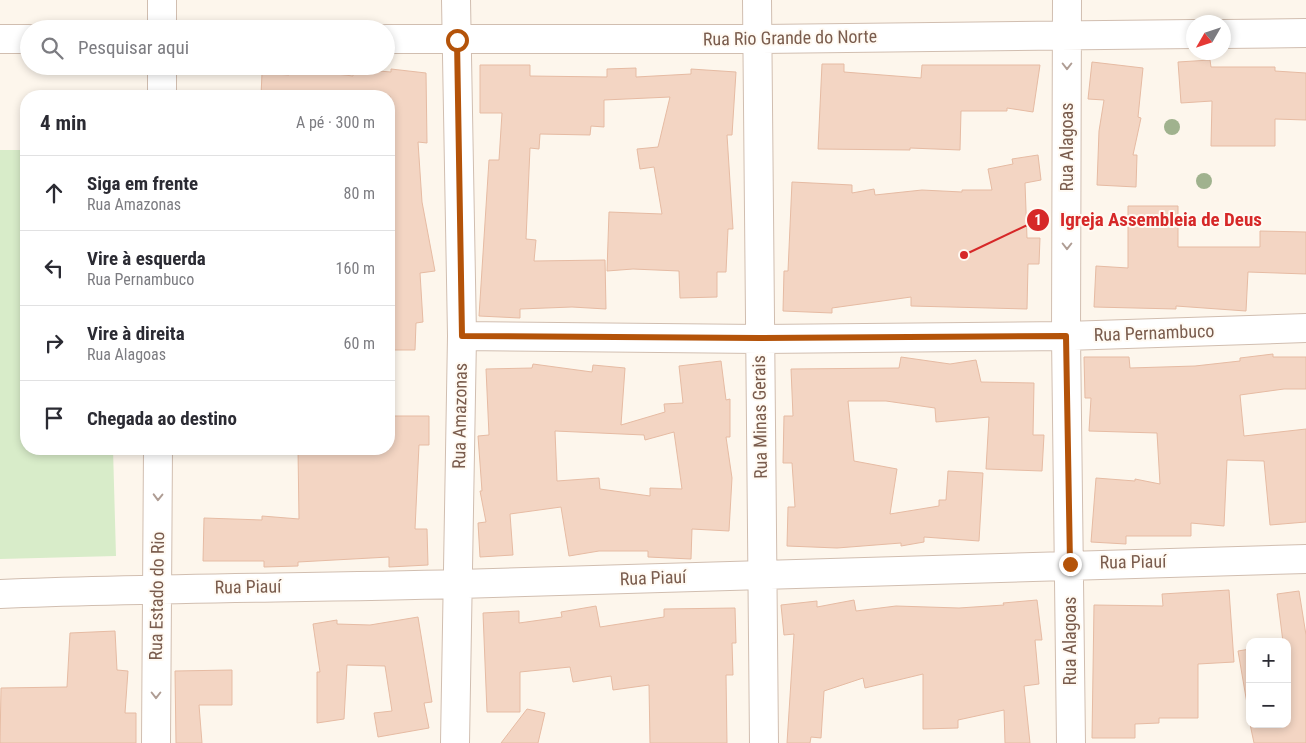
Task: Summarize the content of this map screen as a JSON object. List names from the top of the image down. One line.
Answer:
{"streets":{"street":["Rua Rio Grande do Norte","Rua Alagoas","Rua Pernambuco","Rua Amazonas","Rua Minas Gerais","Rua Piauí","Rua Estado do Rio"]},"crossings":[["Rua Rio Grande do Norte","Rua Alagoas"],["Rua Rio Grande do Norte","Rua Amazonas"],["Rua Rio Grande do Norte","Rua Minas Gerais"],["Rua Alagoas","Rua Pernambuco"],["Rua Alagoas","Rua Piauí"],["Rua Pernambuco","Rua Amazonas"],["Rua Pernambuco","Rua Minas Gerais"],["Rua Amazonas","Rua Piauí"],["Rua Minas Gerais","Rua Piauí"],["Rua Piauí","Rua Estado do Rio"]],"one_way":["Rua Alagoas","Rua Estado do Rio"],"places":["Igreja Assembleia de Deus"],"north":"bottom left","page":{"search":"Pesquisar aqui","heading":["4 min","A pé · 300 m"],"list":[["Siga em frente","Rua Amazonas","80 m"],["Vire à esquerda","Rua Pernambuco","160 m"],["Vire à direita","Rua Alagoas","60 m"],"Chegada ao destino"],"map_buttons":["+","−"]}}
